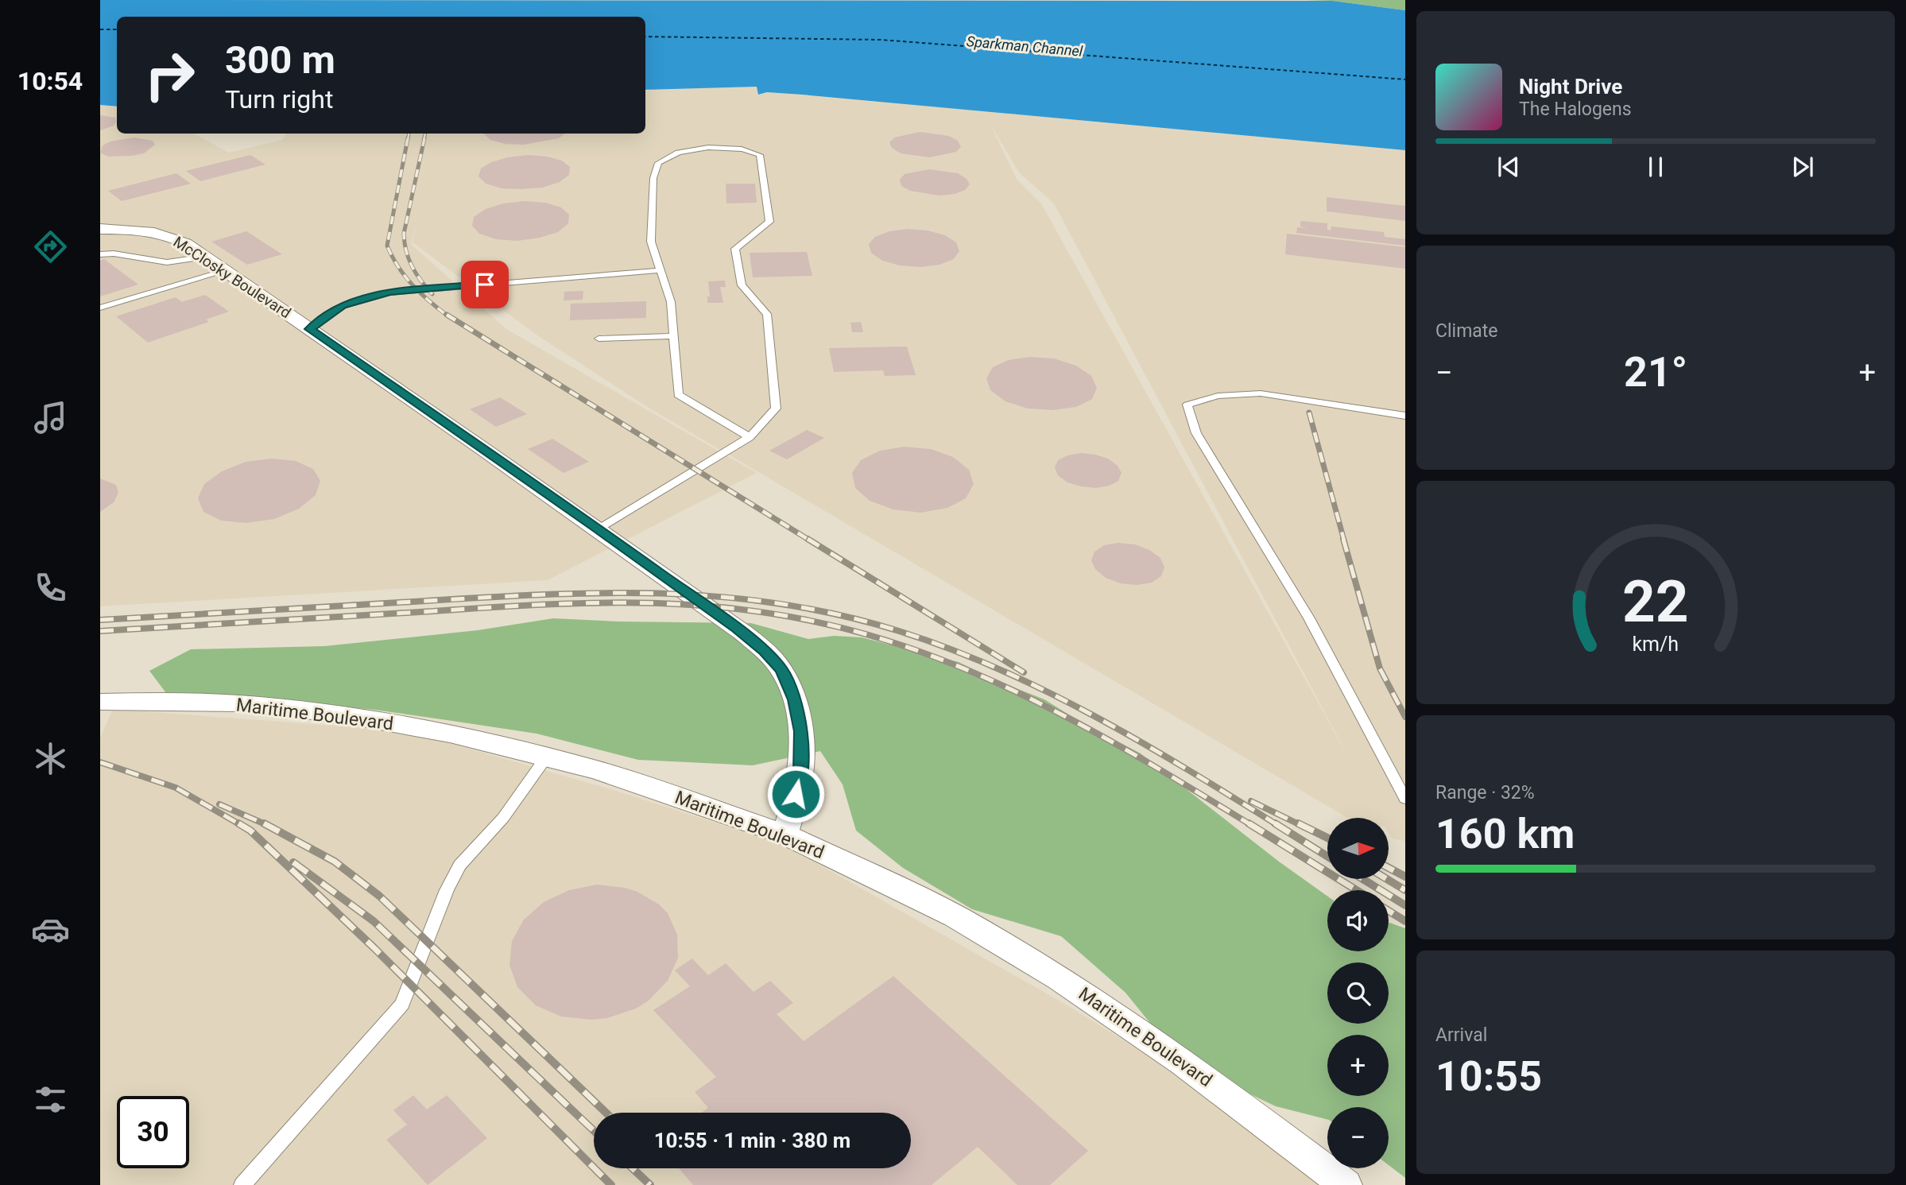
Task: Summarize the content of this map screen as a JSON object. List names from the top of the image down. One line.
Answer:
{"streets":{"street":["McClosky Boulevard","Maritime Boulevard"]},"crossings":[["McClosky Boulevard","Maritime Boulevard"]],"water":["Sparkman Channel"],"north":"right","page":{"tabs":"10:54","turn":["300 m","Turn right"],"song":["Night Drive","The Halogens"],"tile":["Climate",["Range · 32%","160 km"],["Arrival","10:55"]],"heat":["−","21°","+"],"map_buttons":["+","−"],"limit":"30","trip":"10:55 · 1 min · 380 m","gauge":["22","km/h"]}}
